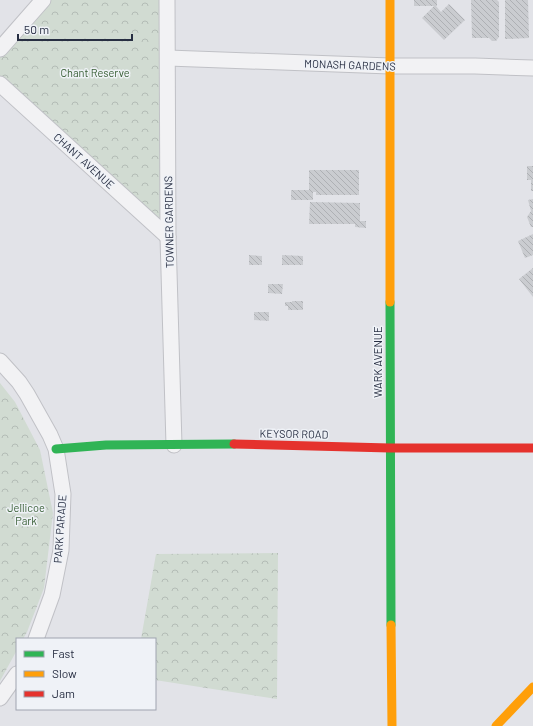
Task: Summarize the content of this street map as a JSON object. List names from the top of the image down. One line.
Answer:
{"streets":{"street":["MONASH GARDENS","CHANT AVENUE","TOWNER GARDENS","WARK AVENUE","KEYSOR ROAD","PARK PARADE"]},"crossings":[["MONASH GARDENS","TOWNER GARDENS"],["MONASH GARDENS","WARK AVENUE"],["CHANT AVENUE","TOWNER GARDENS"],["TOWNER GARDENS","KEYSOR ROAD"],["WARK AVENUE","KEYSOR ROAD"],["KEYSOR ROAD","PARK PARADE"]],"parks":["Chant Reserve","Jellicoe Park"],"legend":["Fast","Slow","Jam"],"scale_bar":"50 m"}
